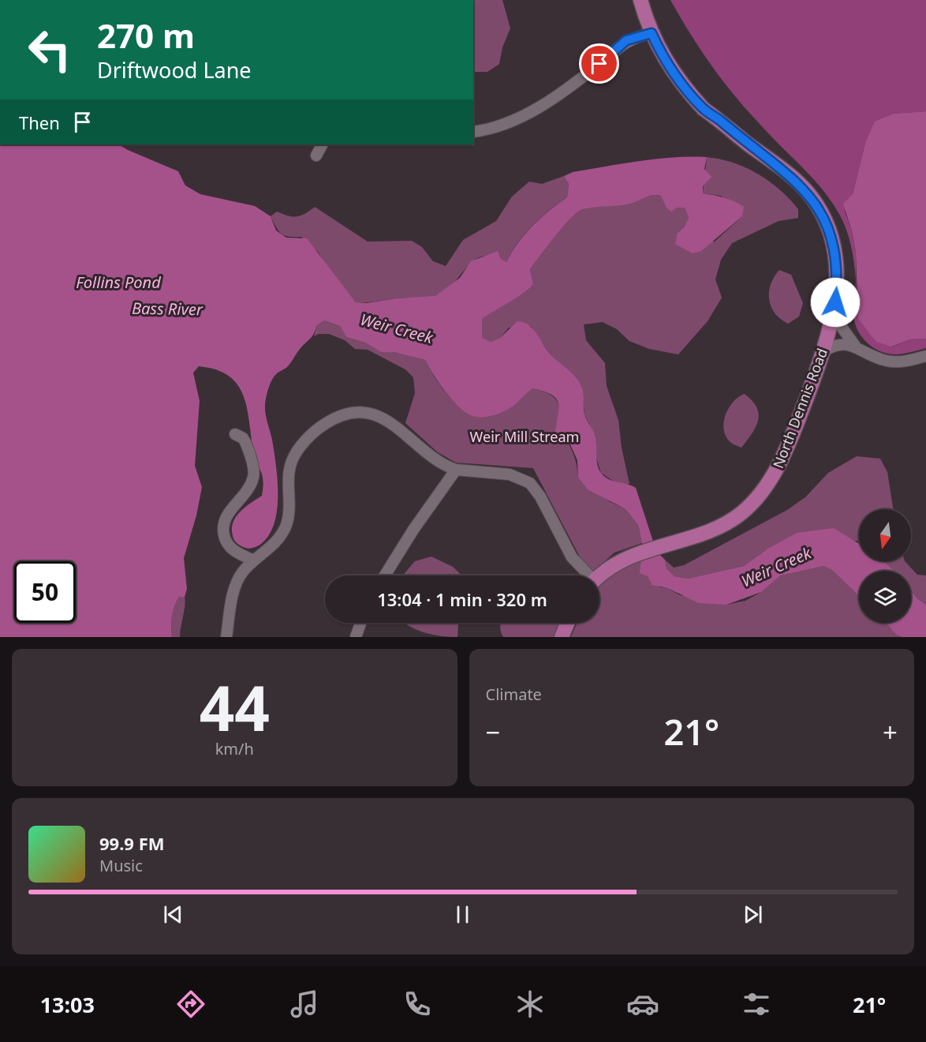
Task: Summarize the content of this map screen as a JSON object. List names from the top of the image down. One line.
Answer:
{"streets":{"main road":["North Dennis Road"]},"water":["Follins Pond","Bass River","Weir Creek"],"parks":["Weir Mill Stream"],"north":"bottom","page":{"turn":["270 m","Driftwood Lane"],"then":"Then","limit":"50","trip":"13:04 · 1 min · 320 m","tile":[["44","km/h"],"Climate"],"heat":["−","21°","+"],"song":["99.9 FM","Music"],"tabs":["13:03","21°"]}}
